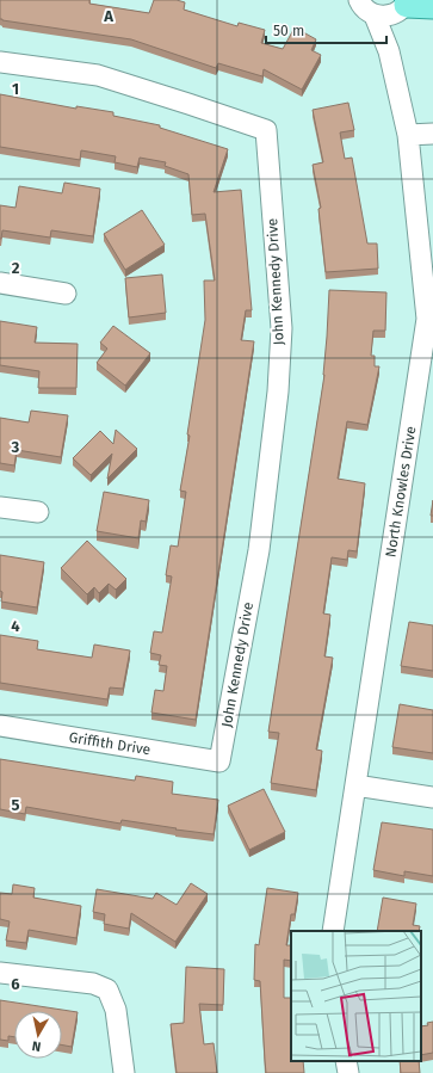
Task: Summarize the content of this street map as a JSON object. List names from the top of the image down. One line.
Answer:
{"streets":{"street":["John Kennedy Drive","North Knowles Drive","Griffith Drive"]},"crossings":[["John Kennedy Drive","Griffith Drive"]],"scale_bar":"50 m","north":"bottom","grid":{"columns":["A"],"rows":["1","2","3","4","5","6"]}}
